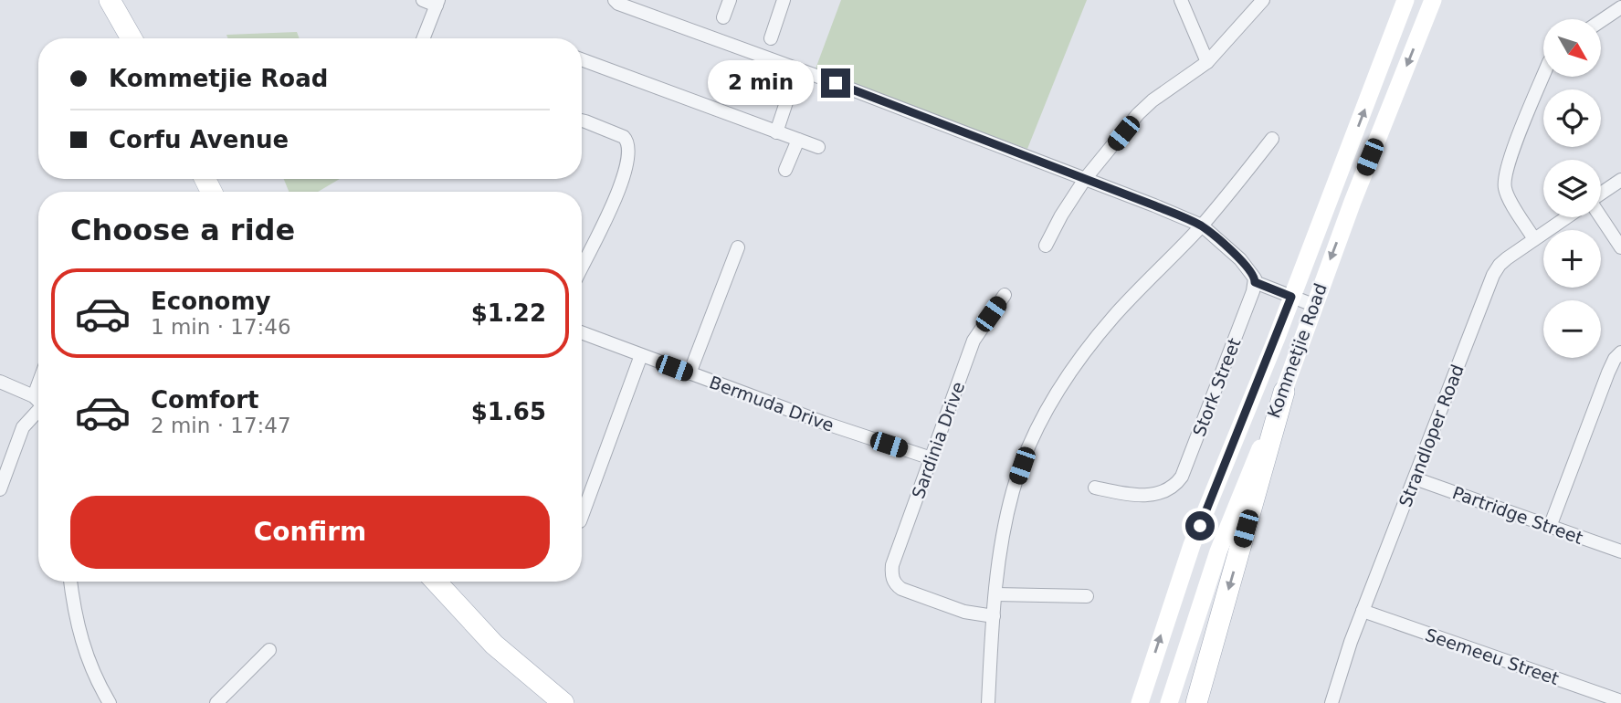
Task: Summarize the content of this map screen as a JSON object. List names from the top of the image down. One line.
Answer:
{"streets":{"main road":["Kommetjie Road"],"street":["Stork Street","Bermuda Drive","Strandloper Road","Sardinia Drive","Partridge Street","Seemeeu Street"]},"crossings":[["Bermuda Drive","Sardinia Drive"],["Strandloper Road","Partridge Street"],["Strandloper Road","Seemeeu Street"]],"north":"bottom right","page":{"map_buttons":["+","−"],"banner":["Kommetjie Road","Corfu Avenue"],"bubble":"2 min","heading":"Choose a ride","list":[{"name":"Economy","note":"1 min · 17:46","value":"$1.22"},{"name":"Comfort","note":"2 min · 17:47","value":"$1.65"}],"buttons":"Confirm"}}
